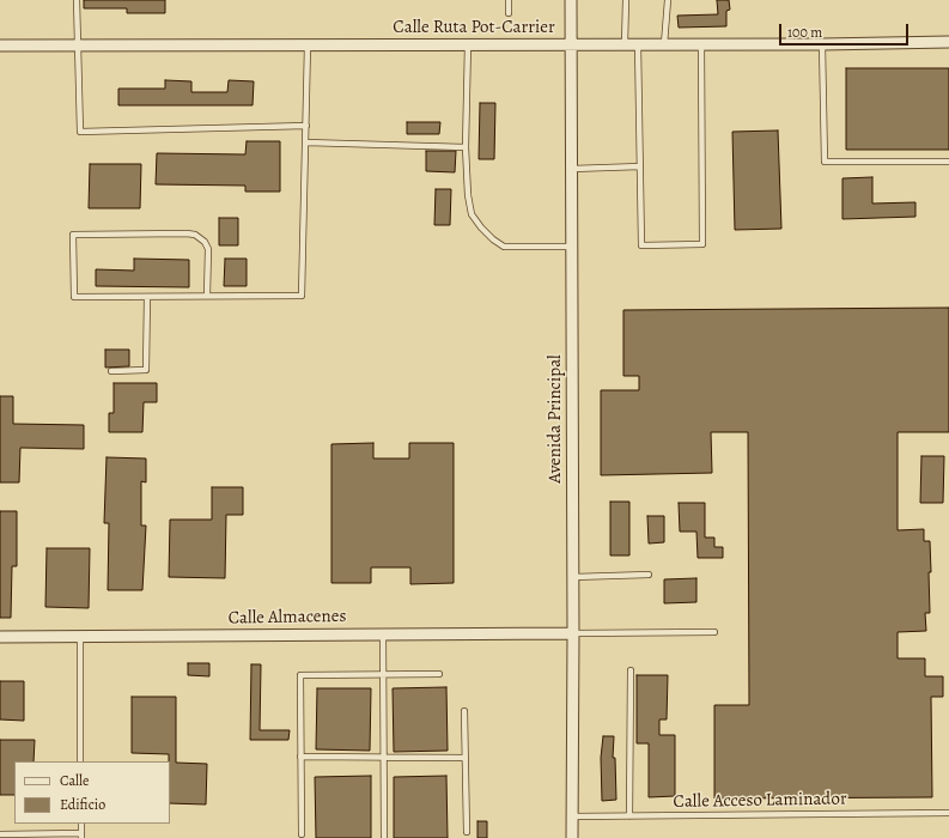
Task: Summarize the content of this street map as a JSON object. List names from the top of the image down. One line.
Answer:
{"streets":{"street":["Calle Ruta Pot-Carrier","Avenida Principal","Calle Almacenes"],"lane":["Calle Acceso Laminador"]},"crossings":[["Calle Ruta Pot-Carrier","Avenida Principal"],["Avenida Principal","Calle Almacenes"],["Avenida Principal","Calle Acceso Laminador"]],"legend":["Calle","Edificio"],"scale_bar":"100 m"}
